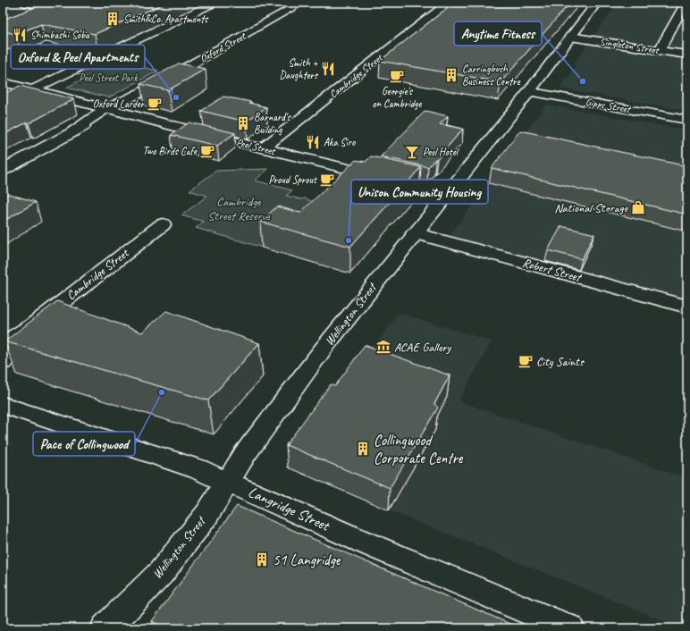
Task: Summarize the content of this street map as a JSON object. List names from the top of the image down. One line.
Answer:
{"streets":{"street":["Singleton Street","Oxford Street","Cambridge Street","Gipps Street","Peel Street","Robert Street","Wellington Street","Langridge Street"]},"crossings":[["Singleton Street","Wellington Street"],["Oxford Street","Peel Street"],["Cambridge Street","Peel Street"],["Gipps Street","Wellington Street"],["Peel Street","Wellington Street"],["Robert Street","Wellington Street"],["Wellington Street","Langridge Street"]],"parks":["Peel Street Park","Cambridge Street Reserve"],"places":{"building":["Smith&Co. Apartments","Carringbush Business Centre","Barnard's Building","Collingwood Corporate Centre","51 Langridge"],"restaurant":["Shimbashi Soba","Smith + Daughters","Aka Siro"],"cafe":["Georgie's on Cambridge","Oxford Larder","Two Birds Cafe","Proud Sprout","City Saints"],"other":["Anytime Fitness","Oxford & Peel Apartments","Unison Community Housing","Pace of Collingwood"],"bar":["Peel Hotel"],"shop":["National Storage"],"museum":["ACAE Gallery"]}}
